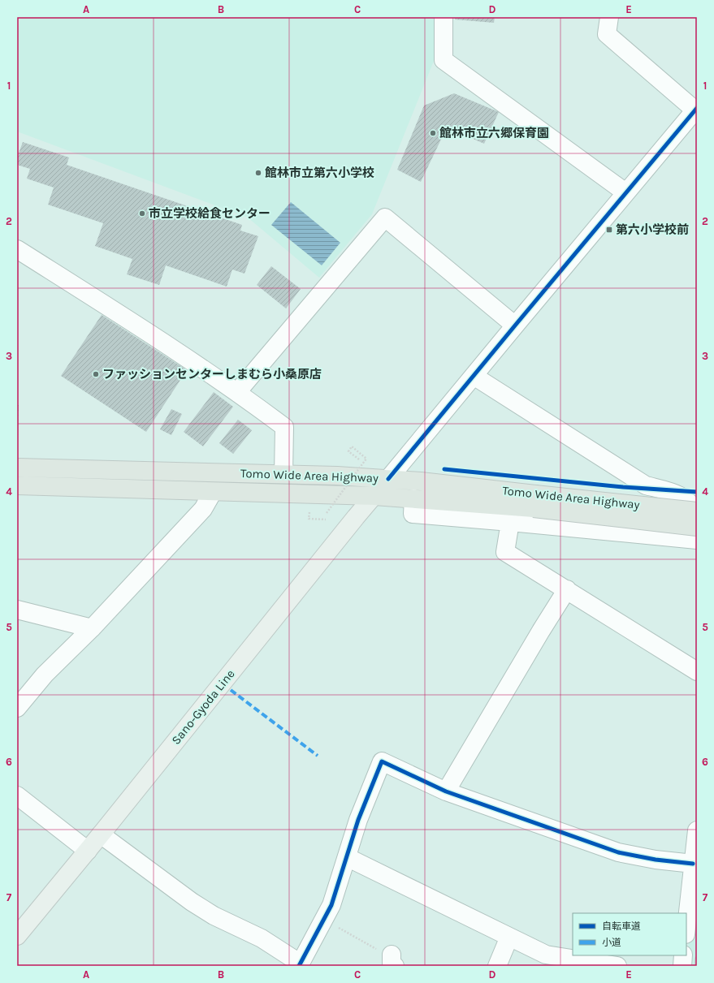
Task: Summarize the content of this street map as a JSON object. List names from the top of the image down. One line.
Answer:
{"streets":{"highway":["Tomo Wide Area Highway"],"main road":["Sano-Gyoda Line"]},"crossings":[["Tomo Wide Area Highway","Sano-Gyoda Line"]],"places":{"other":["館林市立六郷保育園","館林市立第六小学校","市立学校給食センター","ファッションセンターしまむら小桑原店"],"transit":["第六小学校前"]},"legend":["自転車道","小道"],"grid":{"columns":["A","B","C","D","E"],"rows":["1","2","3","4","5","6","7"]}}
